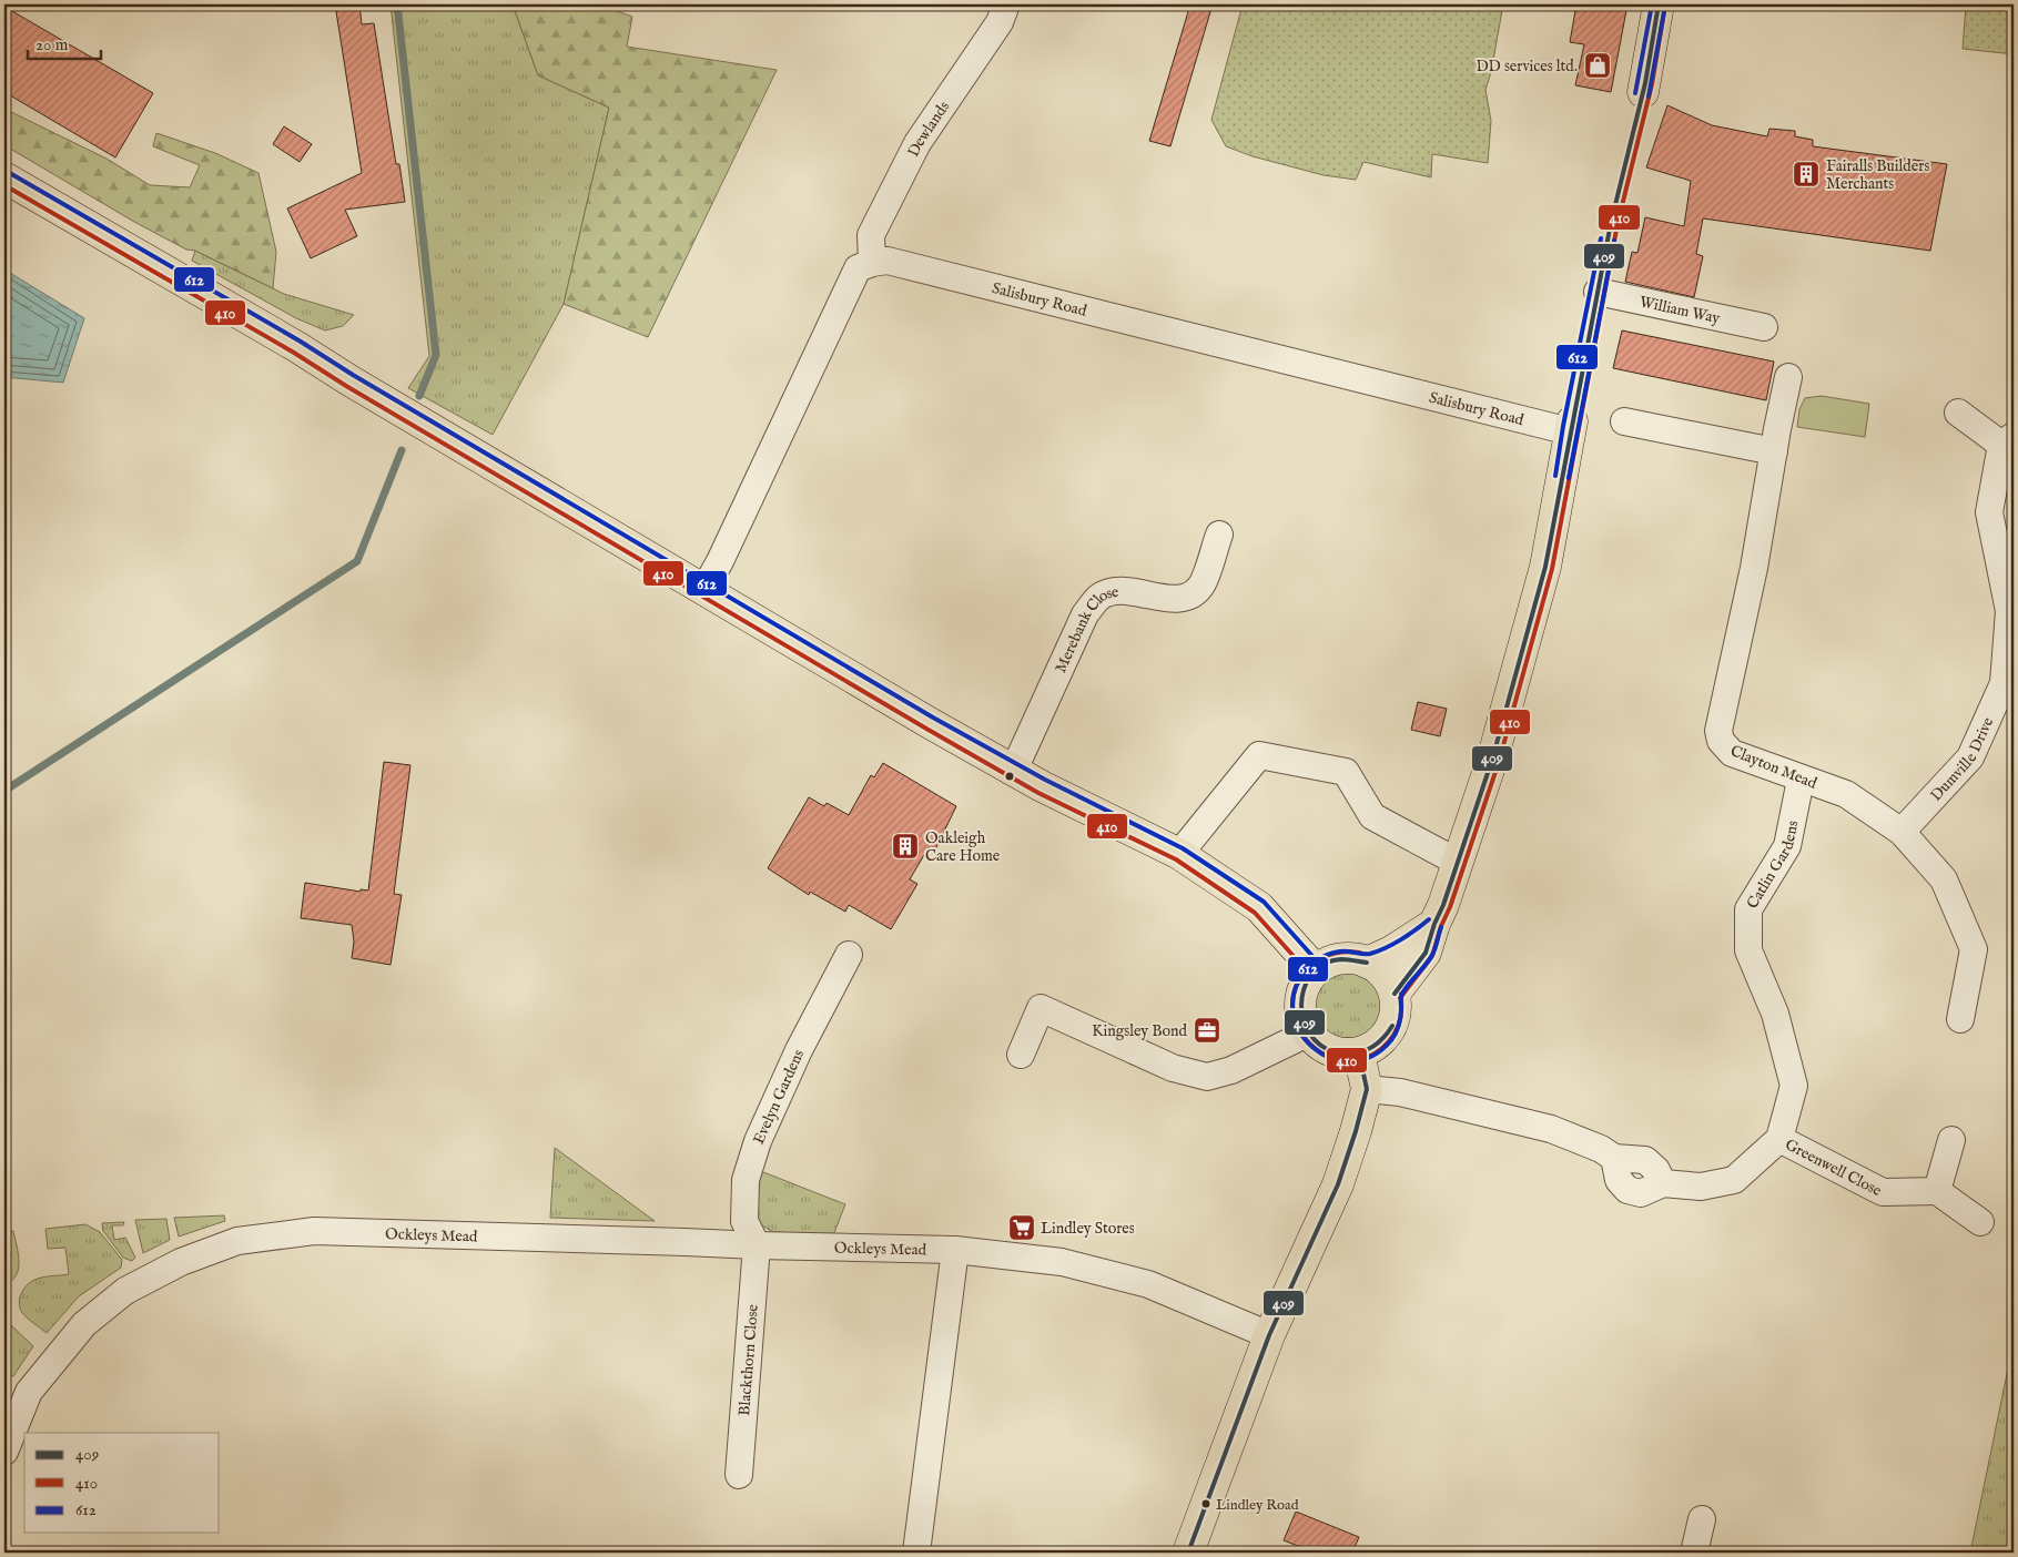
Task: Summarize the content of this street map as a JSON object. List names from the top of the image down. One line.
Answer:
{"streets":{"street":["Dewlands","Salisbury Road","William Way","Merebank Close","Dumville Drive","Clayton Mead","Catlin Gardens","Evelyn Gardens","Greenwell Close","Ockleys Mead","Blackthorn Close"]},"crossings":[["Dewlands","Salisbury Road"],["Dumville Drive","Clayton Mead"],["Clayton Mead","Catlin Gardens"],["Catlin Gardens","Greenwell Close"],["Evelyn Gardens","Ockleys Mead"],["Evelyn Gardens","Blackthorn Close"],["Ockleys Mead","Blackthorn Close"]],"places":{"shop":["DD services ltd."],"building":["Fairalls Builders Merchants","Oakleigh Care Home"],"office":["Kingsley Bond"],"supermarket":["Lindley Stores"],"other":["Lindley Road"]},"lines":["transit line 409","transit line 612","transit line 410"],"legend":["409","410","612"],"scale_bar":"20 m"}
